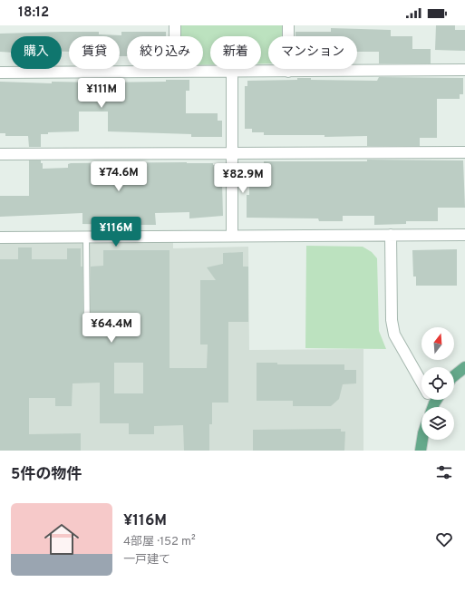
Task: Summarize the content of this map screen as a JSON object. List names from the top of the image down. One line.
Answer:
{"north":"top","page":{"status":"18:12","chip":["購入","賃貸","絞り込み","新着","マンション"],"price":["¥111M","¥74.6M","¥82.9M","¥116M","¥64.4M"],"heading":"5件の物件","list":[{"name":"¥116M","note":"4部屋 · 152 m² · 一戸建て"}]}}
